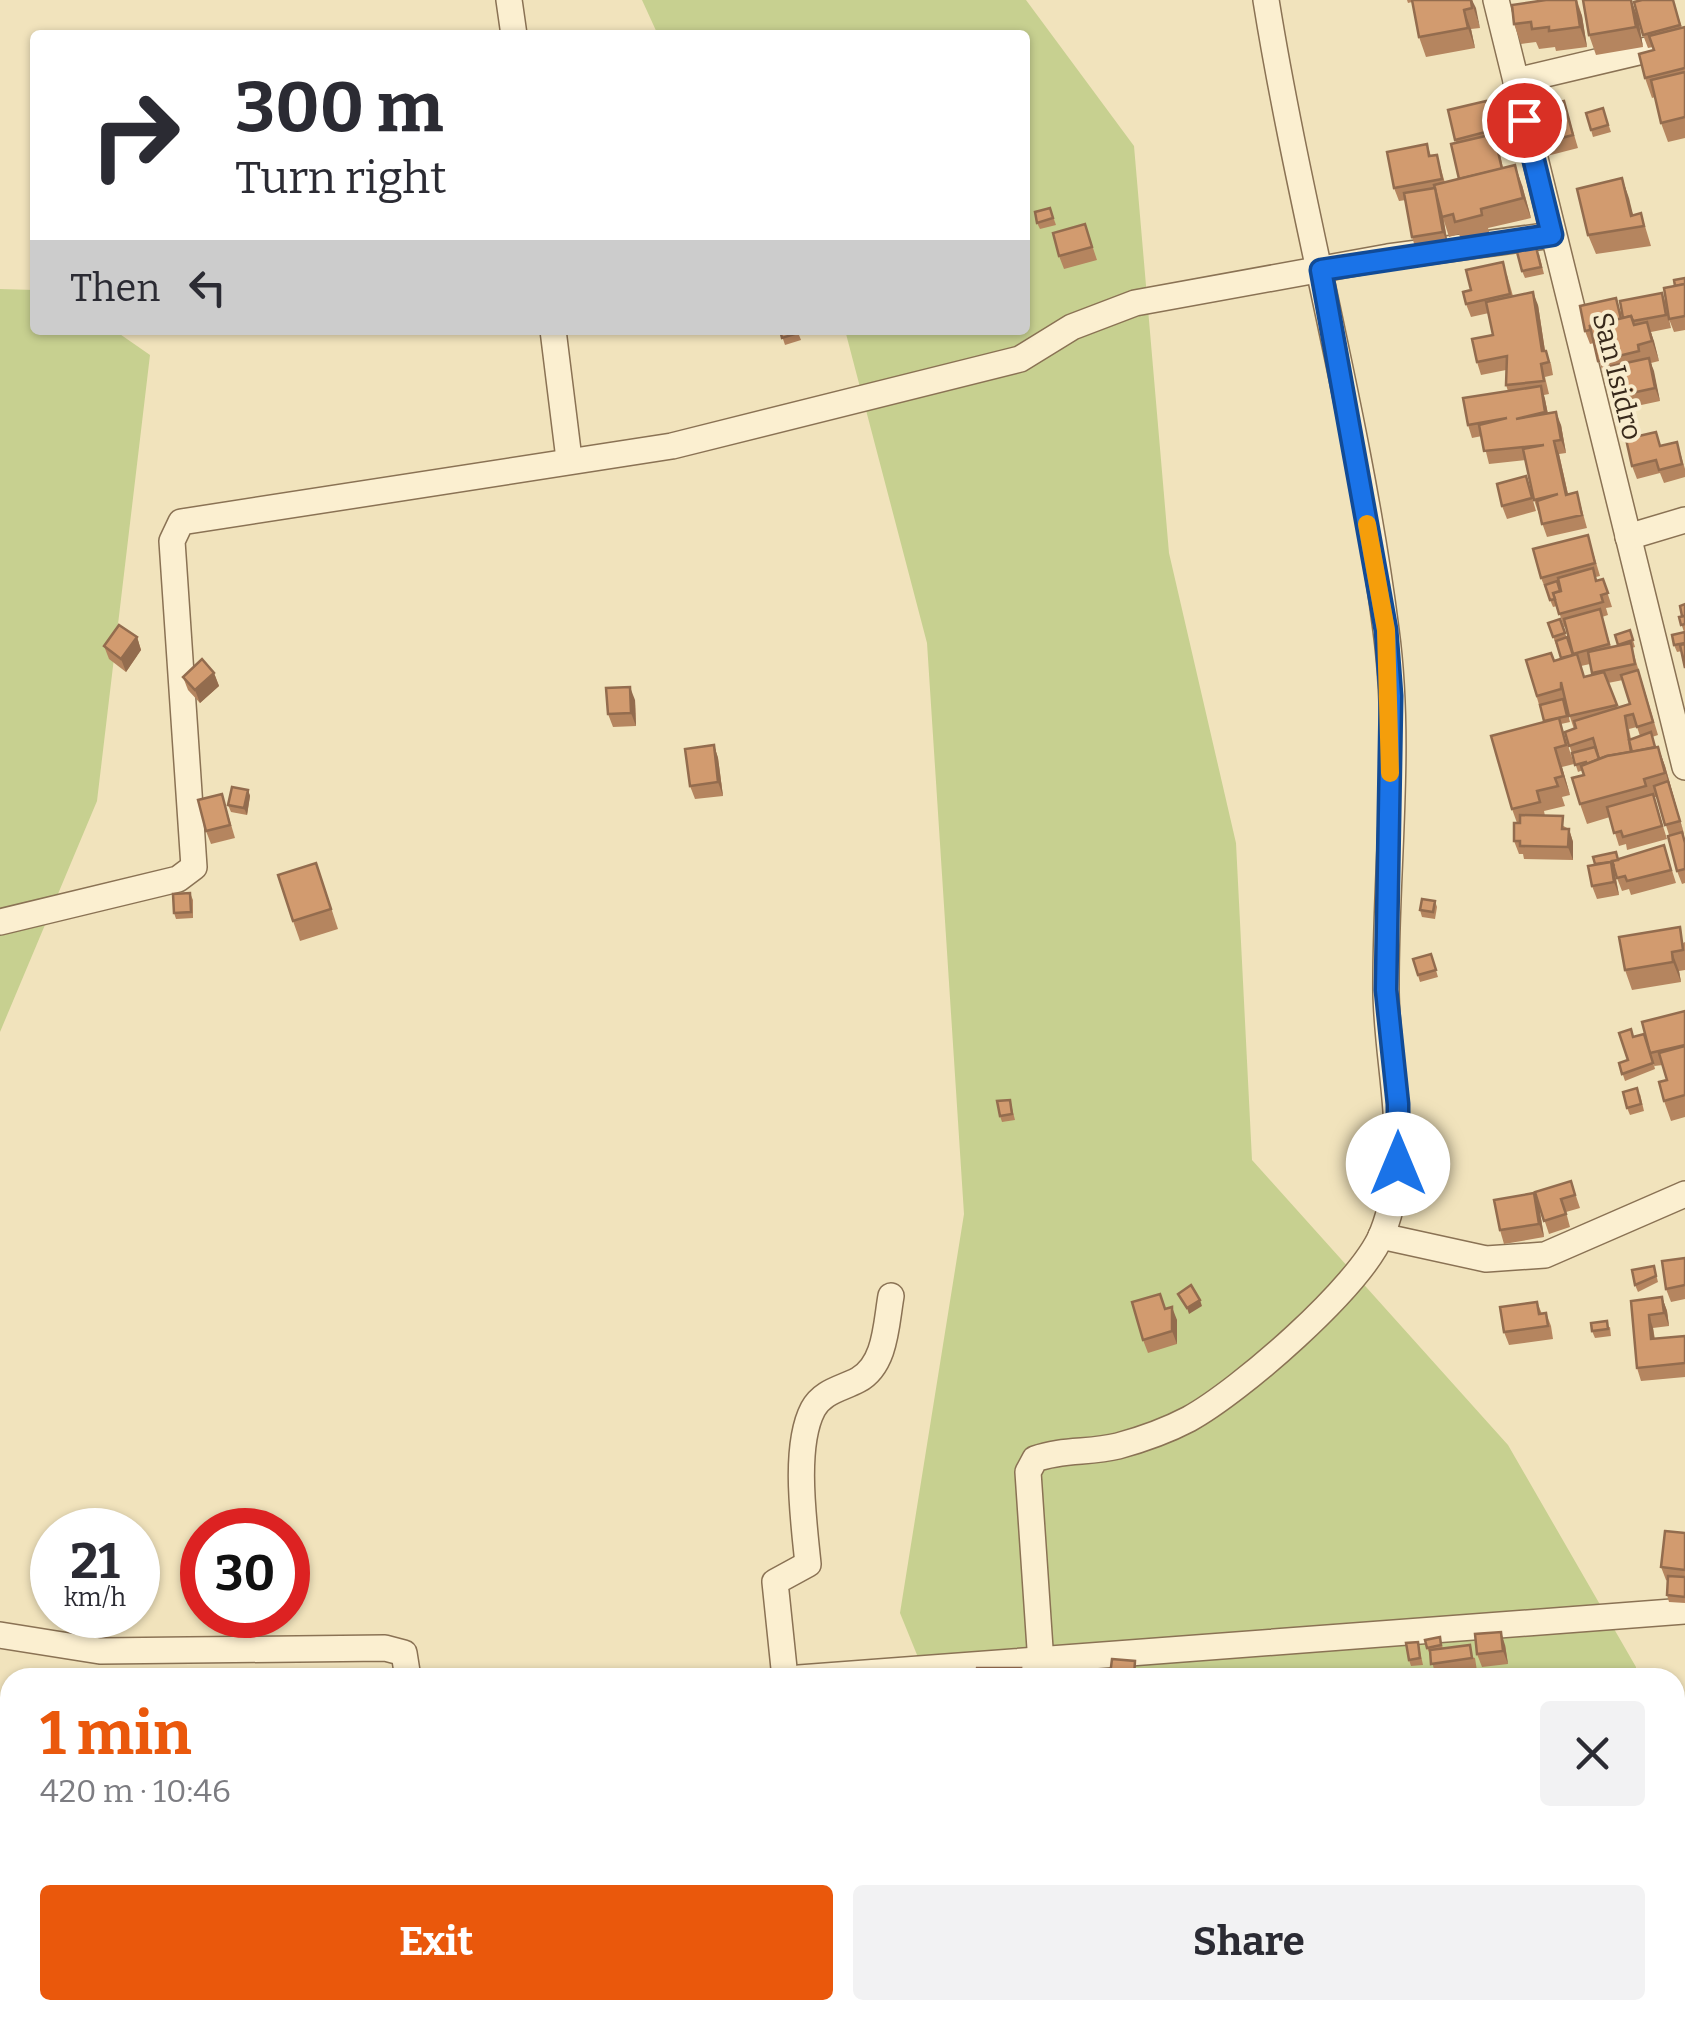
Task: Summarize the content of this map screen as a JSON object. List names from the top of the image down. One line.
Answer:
{"streets":{"street":["San Isidro"]},"page":{"turn":["300 m","Turn right"],"then":"Then","speed":"21 km/h","limit":"30","heading":["1 min","420 m · 10:46"],"buttons":["Exit","Share"]}}
